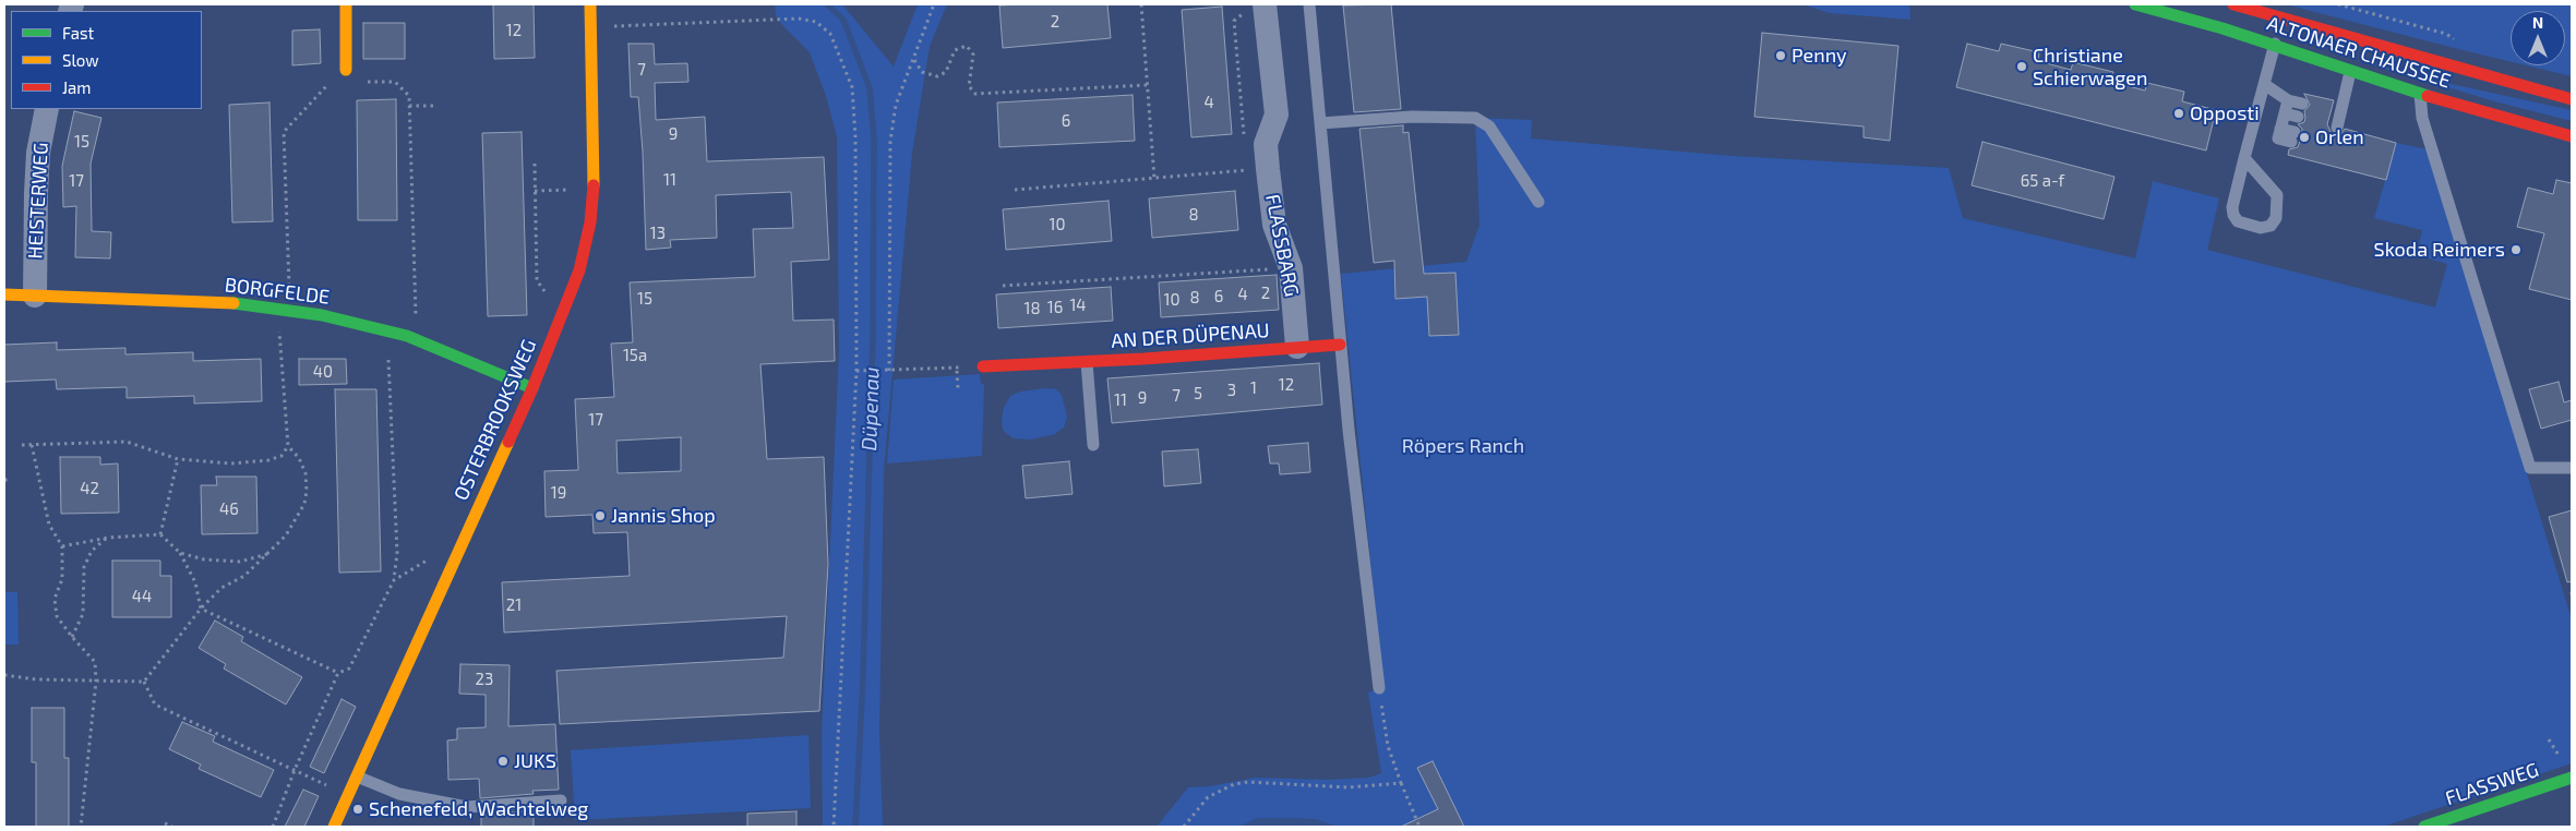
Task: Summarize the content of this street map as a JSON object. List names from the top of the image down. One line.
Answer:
{"streets":{"street":["ALTONAER CHAUSSEE","HEISTERWEG","FLASSBARG","BORGFELDE","AN DER DÜPENAU","OSTERBROOKSWEG","FLASSWEG"]},"crossings":[["HEISTERWEG","BORGFELDE"],["FLASSBARG","AN DER DÜPENAU"],["BORGFELDE","OSTERBROOKSWEG"]],"water":["Düpenau"],"parks":["Röpers Ranch"],"places":["Penny","Christiane Schierwagen","Opposti","Orlen","Skoda Reimers","Jannis Shop","JUKS","Schenefeld, Wachtelweg"],"house_numbers":["2","12","7","4","6","9","15","11","17","65 a-f","8","10","13","2","4","6","8","15","10","14","16","18","15a","40","12","1","3","5","7","9","11","17","42","19","46","44","21","23"],"legend":["Fast","Slow","Jam"],"north":"top"}
